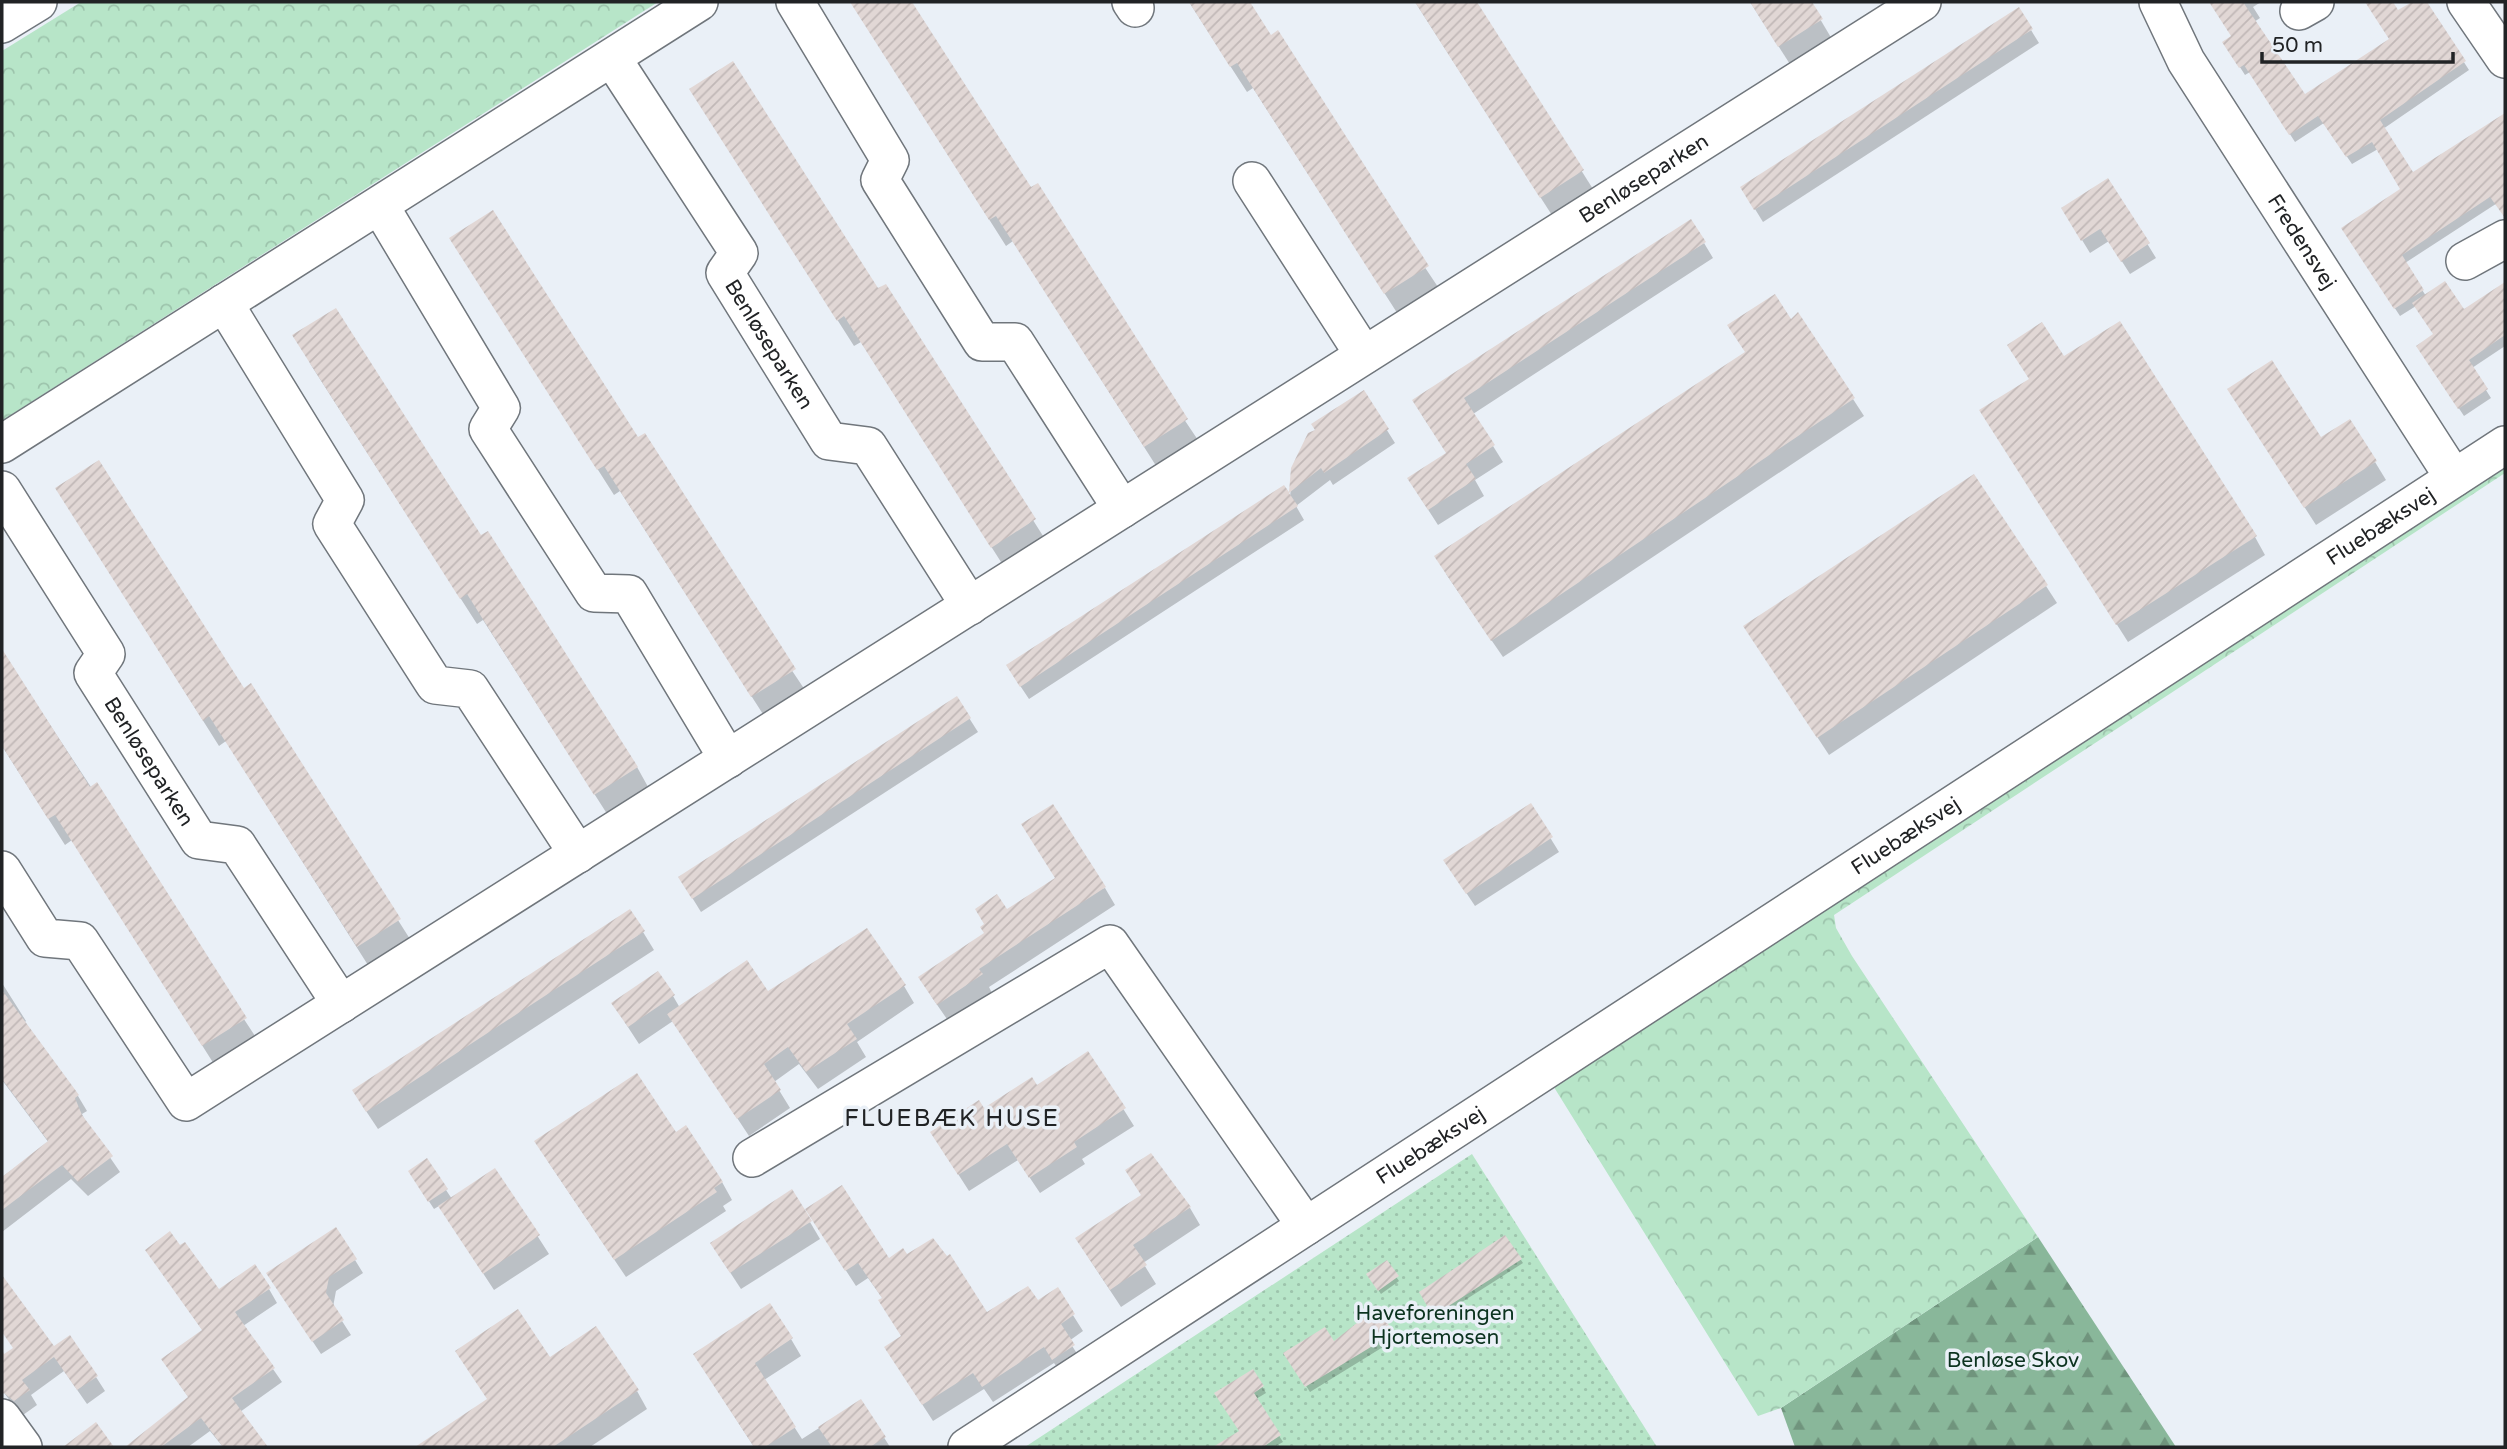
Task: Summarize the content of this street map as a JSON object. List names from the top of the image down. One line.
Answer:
{"streets":{"street":["Benløseparken","Fredensvej","Fluebæksvej"]},"crossings":[["Fredensvej","Fluebæksvej"]],"districts":["FLUEBÆK HUSE"],"parks":["Haveforeningen Hjortemosen","Benløse Skov"],"scale_bar":"50 m"}
